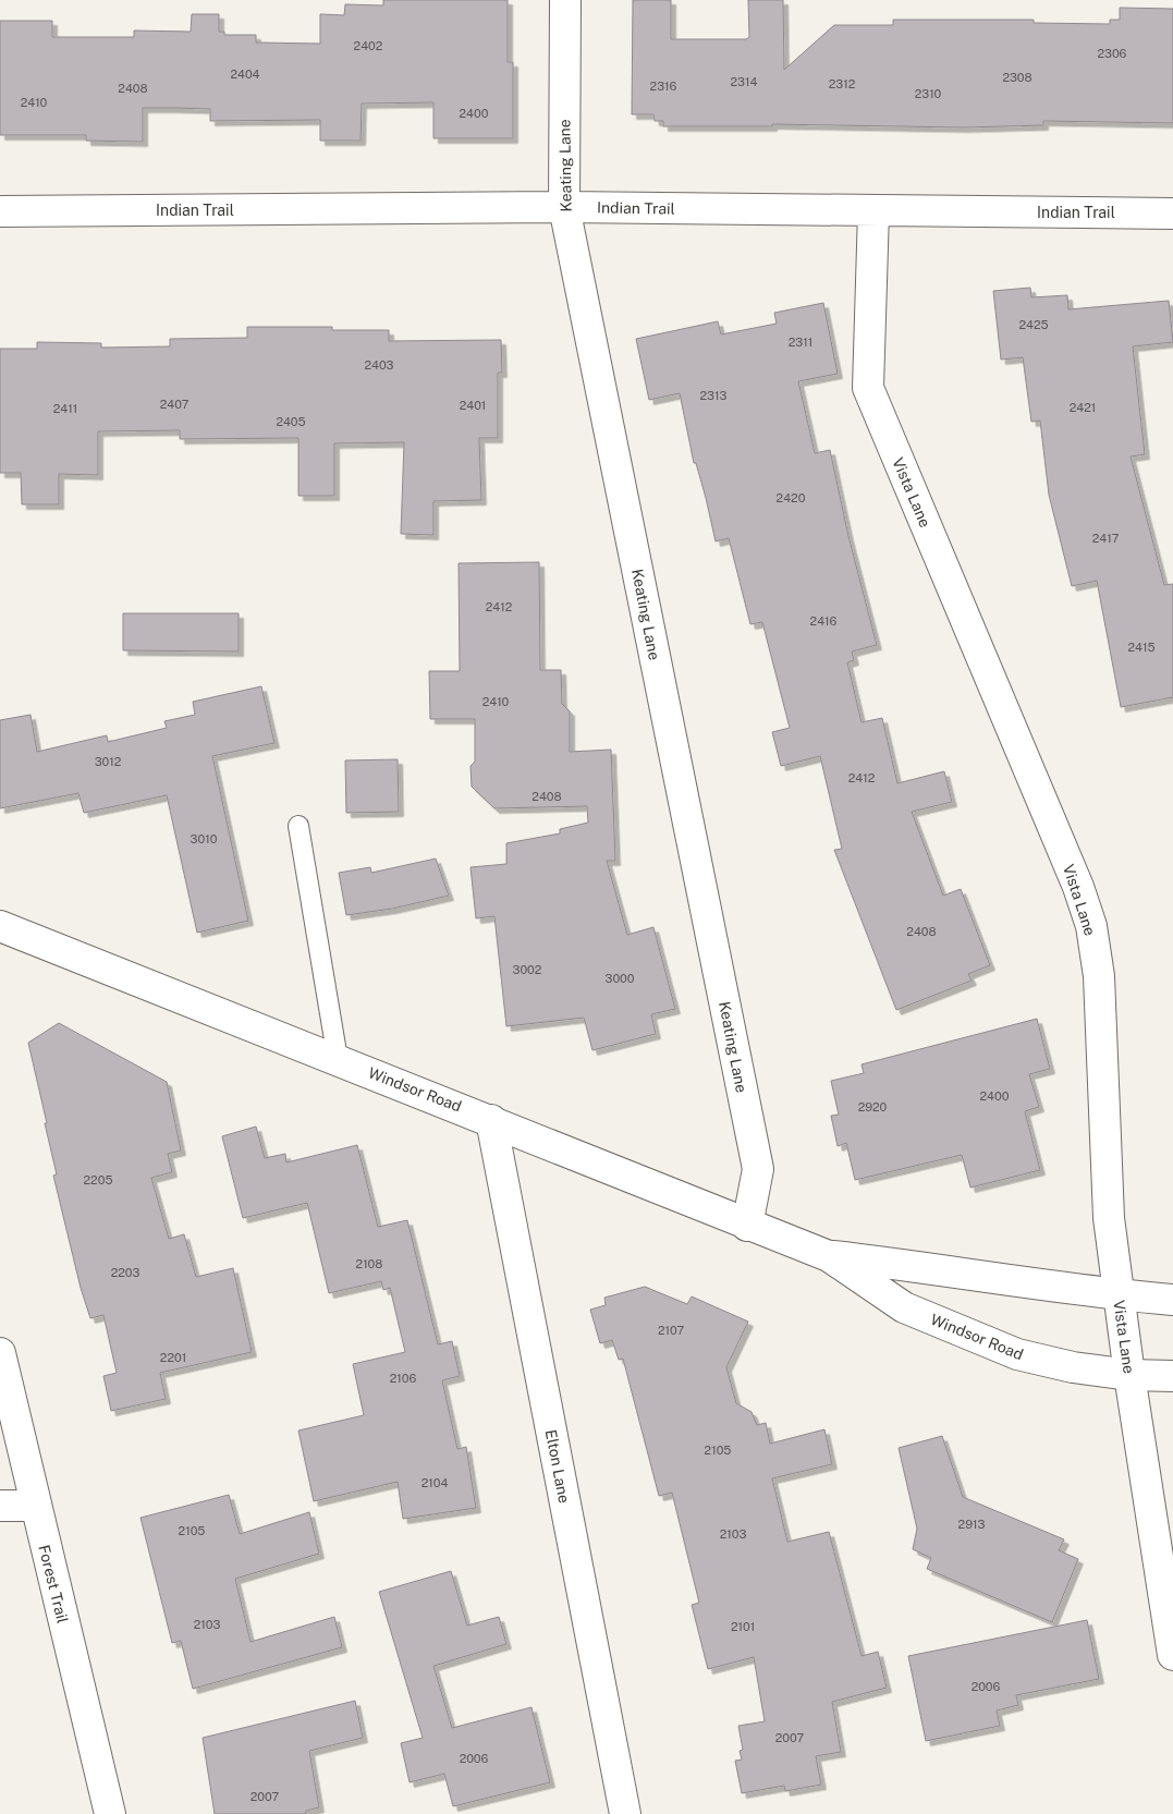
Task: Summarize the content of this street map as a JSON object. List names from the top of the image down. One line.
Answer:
{"streets":{"street":["Keating Lane","Indian Trail","Vista Lane","Windsor Road","Elton Lane","Forest Trail"]},"crossings":[["Keating Lane","Indian Trail"],["Keating Lane","Windsor Road"],["Indian Trail","Vista Lane"],["Vista Lane","Windsor Road"],["Windsor Road","Elton Lane"]],"house_numbers":["2402","2306","2404","2308","2314","2312","2316","2408","2310","2410","2400","2425","2311","2403","2313","2407","2401","2421","2411","2405","2420","2417","2412","2416","2415","2410","3012","2412","2408","3010","2408","3002","3000","2400","2920","2205","2108","2203","2107","2201","2106","2105","2104","2913","2105","2103","2103","2101","2006","2007","2006","2007"]}
